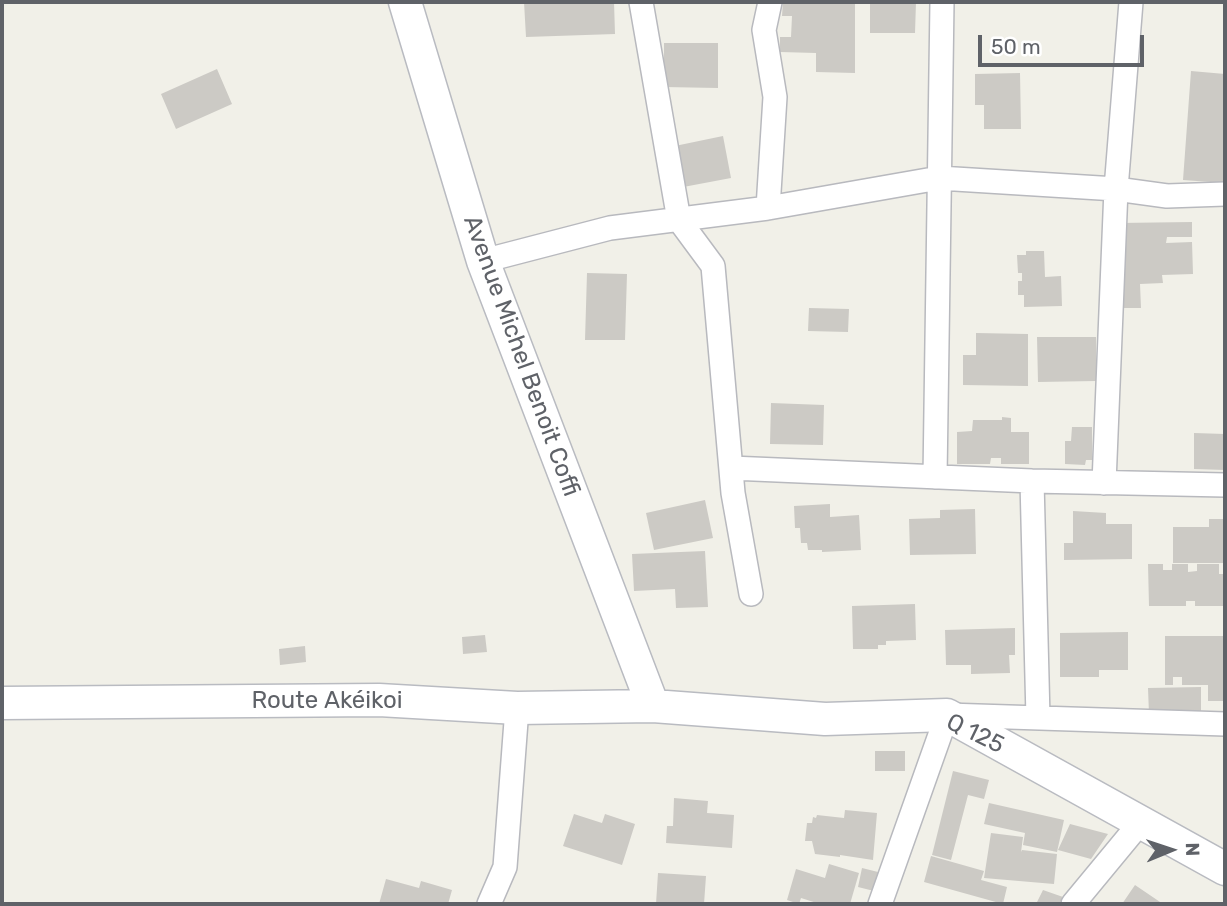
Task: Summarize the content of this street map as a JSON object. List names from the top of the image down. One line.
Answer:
{"streets":{"street":["Avenue Michel Benoit Coffi","Route Akéikoi","Q 125"]},"crossings":[["Avenue Michel Benoit Coffi","Route Akéikoi"],["Avenue Michel Benoit Coffi","Q 125"],["Route Akéikoi","Q 125"]],"scale_bar":"50 m","north":"right"}
